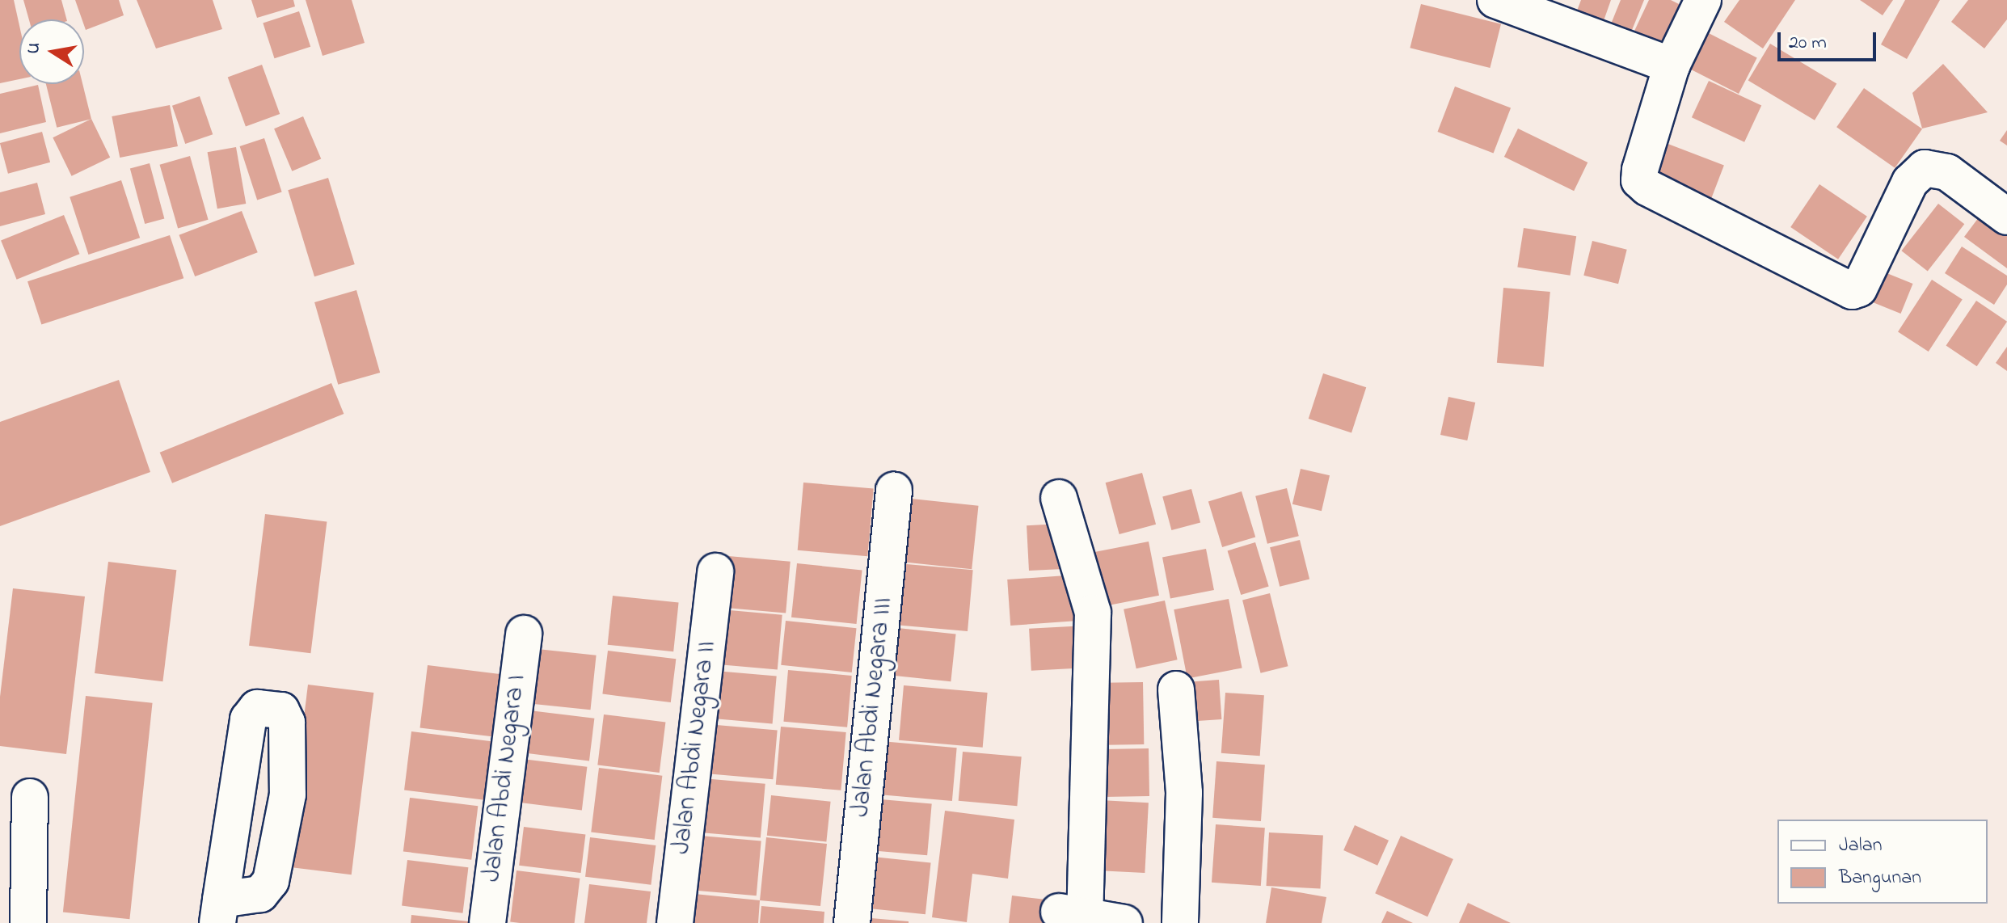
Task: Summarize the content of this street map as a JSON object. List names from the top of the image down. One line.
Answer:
{"streets":{"street":["Jalan Abdi Negara III","Jalan Abdi Negara II","Jalan Abdi Negara I"]},"legend":["Jalan","Bangunan"],"scale_bar":"20 m","north":"left"}
